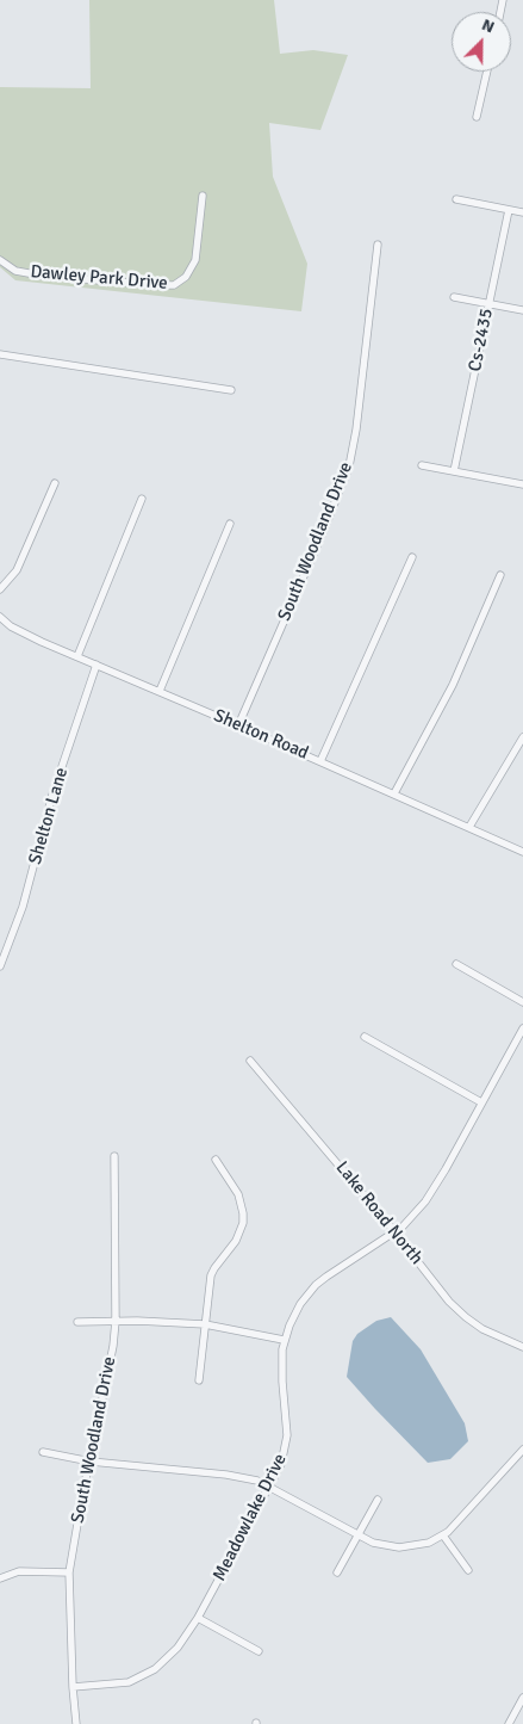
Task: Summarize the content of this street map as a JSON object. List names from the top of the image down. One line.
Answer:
{"streets":{"street":["Dawley Park Drive","Cs-2435","South Woodland Drive","Shelton Road","Shelton Lane","Lake Road North","Meadowlake Drive"]},"crossings":[["South Woodland Drive","Shelton Road"],["South Woodland Drive","Meadowlake Drive"],["Shelton Road","Shelton Lane"],["Lake Road North","Meadowlake Drive"]],"north":"top right"}
